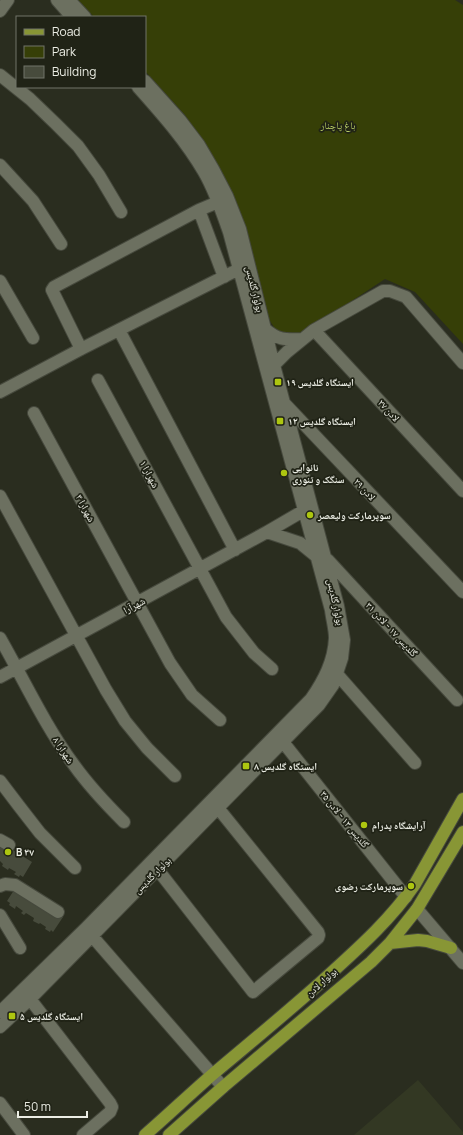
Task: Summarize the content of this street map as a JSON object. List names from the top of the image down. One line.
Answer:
{"streets":{"main road":["بولوار لادن"],"street":["بولوار گلدیس","لادن ۲۷","شهرارا ۱","لادن ۲۹","شهرارا ۳","شهرآرا","گلدیس ۱۷ - لادن ۳۱","شهرارا ۸","گلدیس ۱۳ - لادن ۳۵"]},"crossings":[["بولوار گلدیس","لادن ۲۹"],["بولوار گلدیس","شهرآرا"],["بولوار گلدیس","گلدیس ۱۷ - لادن ۳۱"],["بولوار گلدیس","گلدیس ۱۳ - لادن ۳۵"],["شهرارا ۱","شهرآرا"],["شهرارا ۳","شهرآرا"],["شهرآرا","گلدیس ۱۷ - لادن ۳۱"],["شهرآرا","شهرارا ۸"],["گلدیس ۱۳ - لادن ۳۵","بولوار لادن"]],"parks":["باغ پاچنار"],"places":{"transit":["ایستگاه گلدیس ۱۹","ایستگاه گلدیس ۱۲","ایستگاه گلدیس ۸","ایستگاه گلدیس ۵"],"other":["نانوایی سنگک و تنوری","سوپرمارکت ولیعصر","آرایشگاه پدرام","B ۳۷","سوپرمارکت رضوی"]},"legend":["Road","Park","Building"],"scale_bar":"50 m"}
